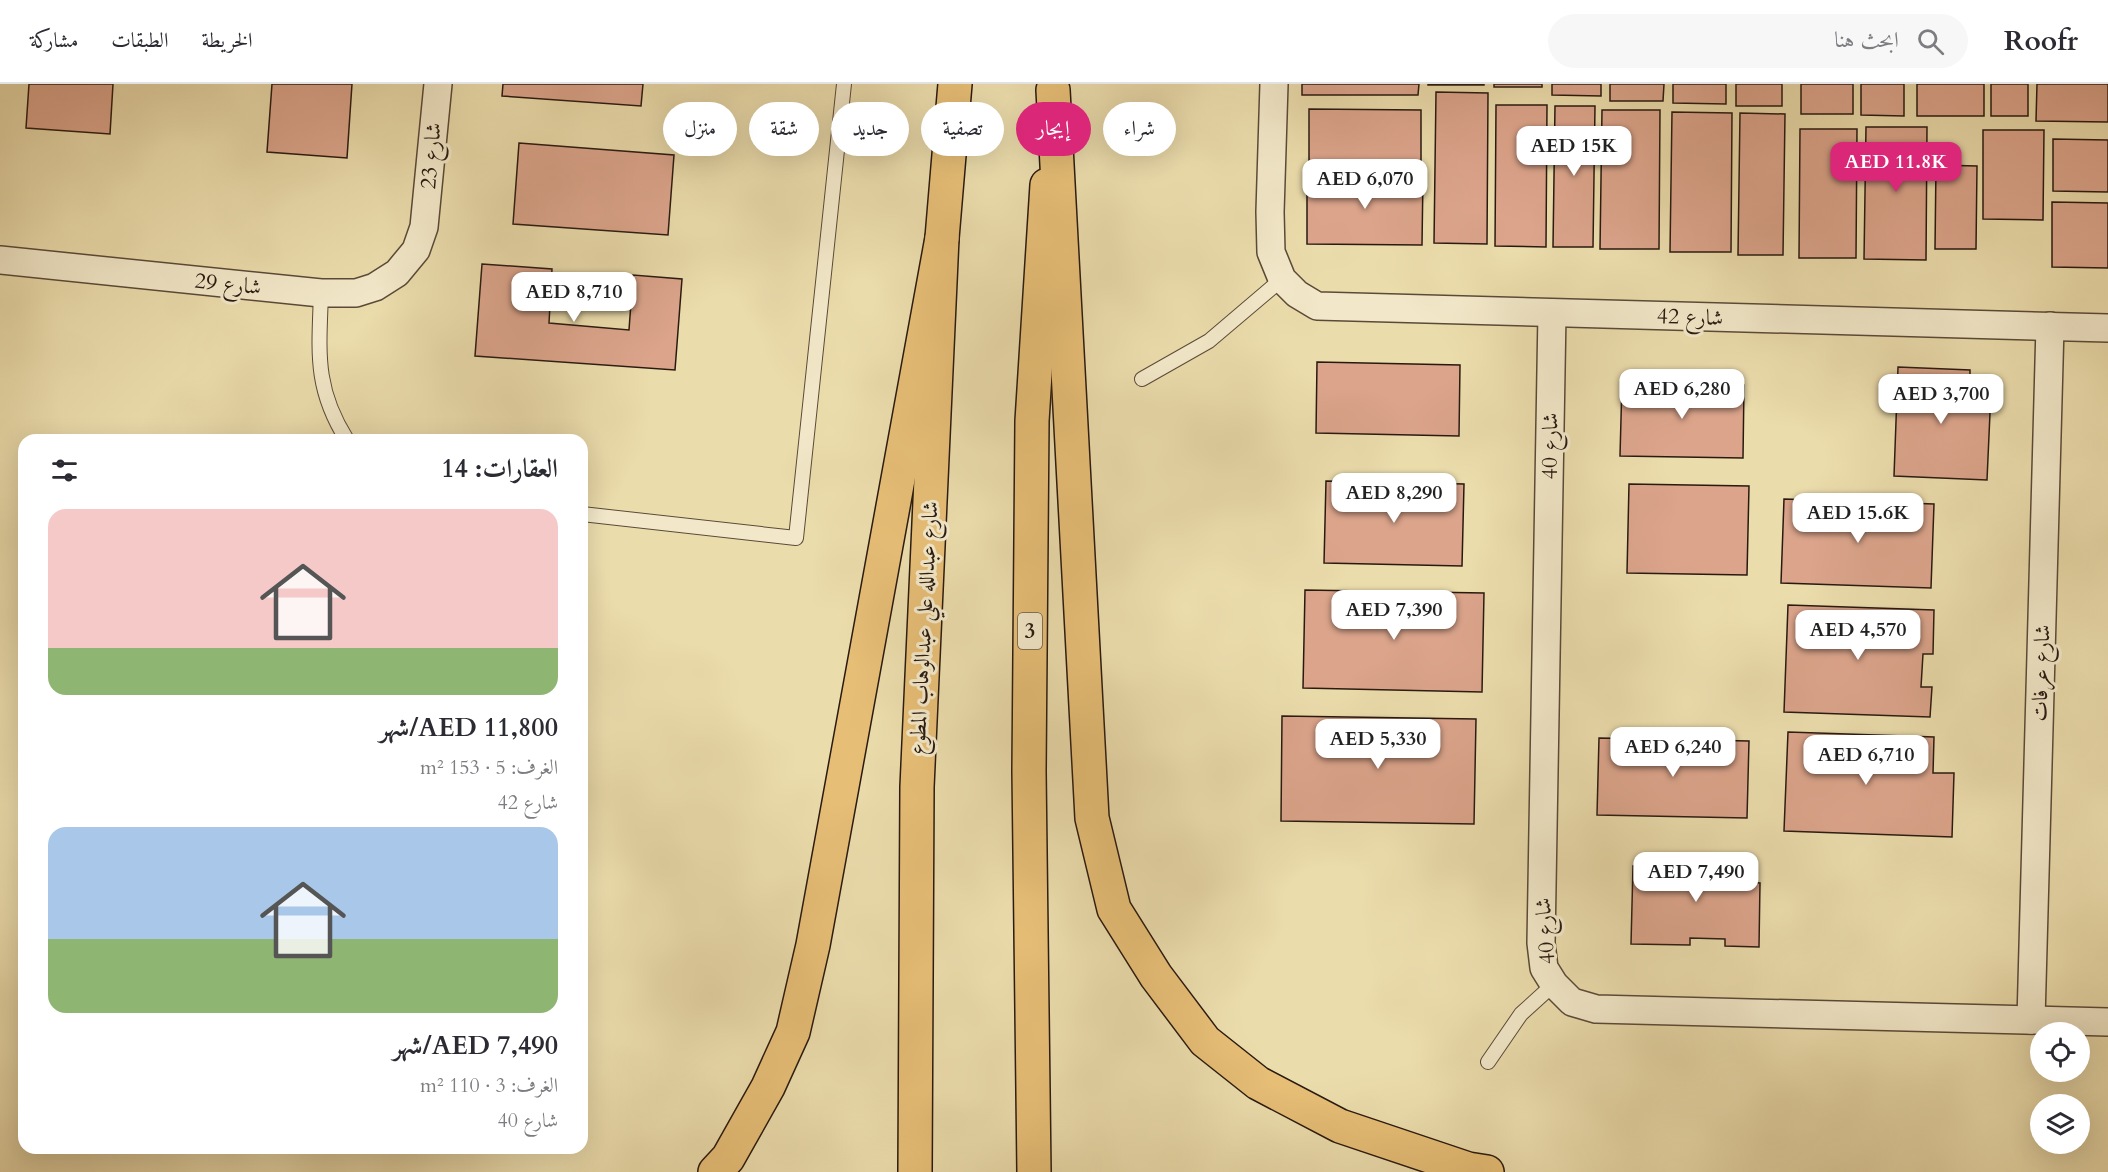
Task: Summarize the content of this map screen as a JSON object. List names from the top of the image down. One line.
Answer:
{"streets":{"main road":["شارع عبدالله علي عبدالوهاب المطوع","3"],"street":["شارع 23","شارع 29","شارع 42","شارع 40","شارع عرفات"]},"crossings":[["شارع 23","شارع 29"],["شارع 42","شارع 40"],["شارع 42","شارع عرفات"],["شارع 40","شارع عرفات"]],"page":{"header":"Roofr","search":"ابحث هنا","nav":["الخريطة","الطبقات","مشاركة"],"chip":["شراء","إيجار","تصفية","جديد","شقة","منزل"],"price":["AED 15K","AED 11.8K","AED 6,070","AED 8,710","AED 6,280","AED 3,700","AED 8,290","AED 15.6K","AED 7,390","AED 4,570","AED 5,330","AED 6,240","AED 6,710","AED 7,490"],"heading":"العقارات: 14","list":[{"name":"AED 11,800/شهر","note":"الغرف: 5 · 153 m² · شارع 42"},{"name":"AED 7,490/شهر","note":"الغرف: 3 · 110 m² · شارع 40"}]}}
